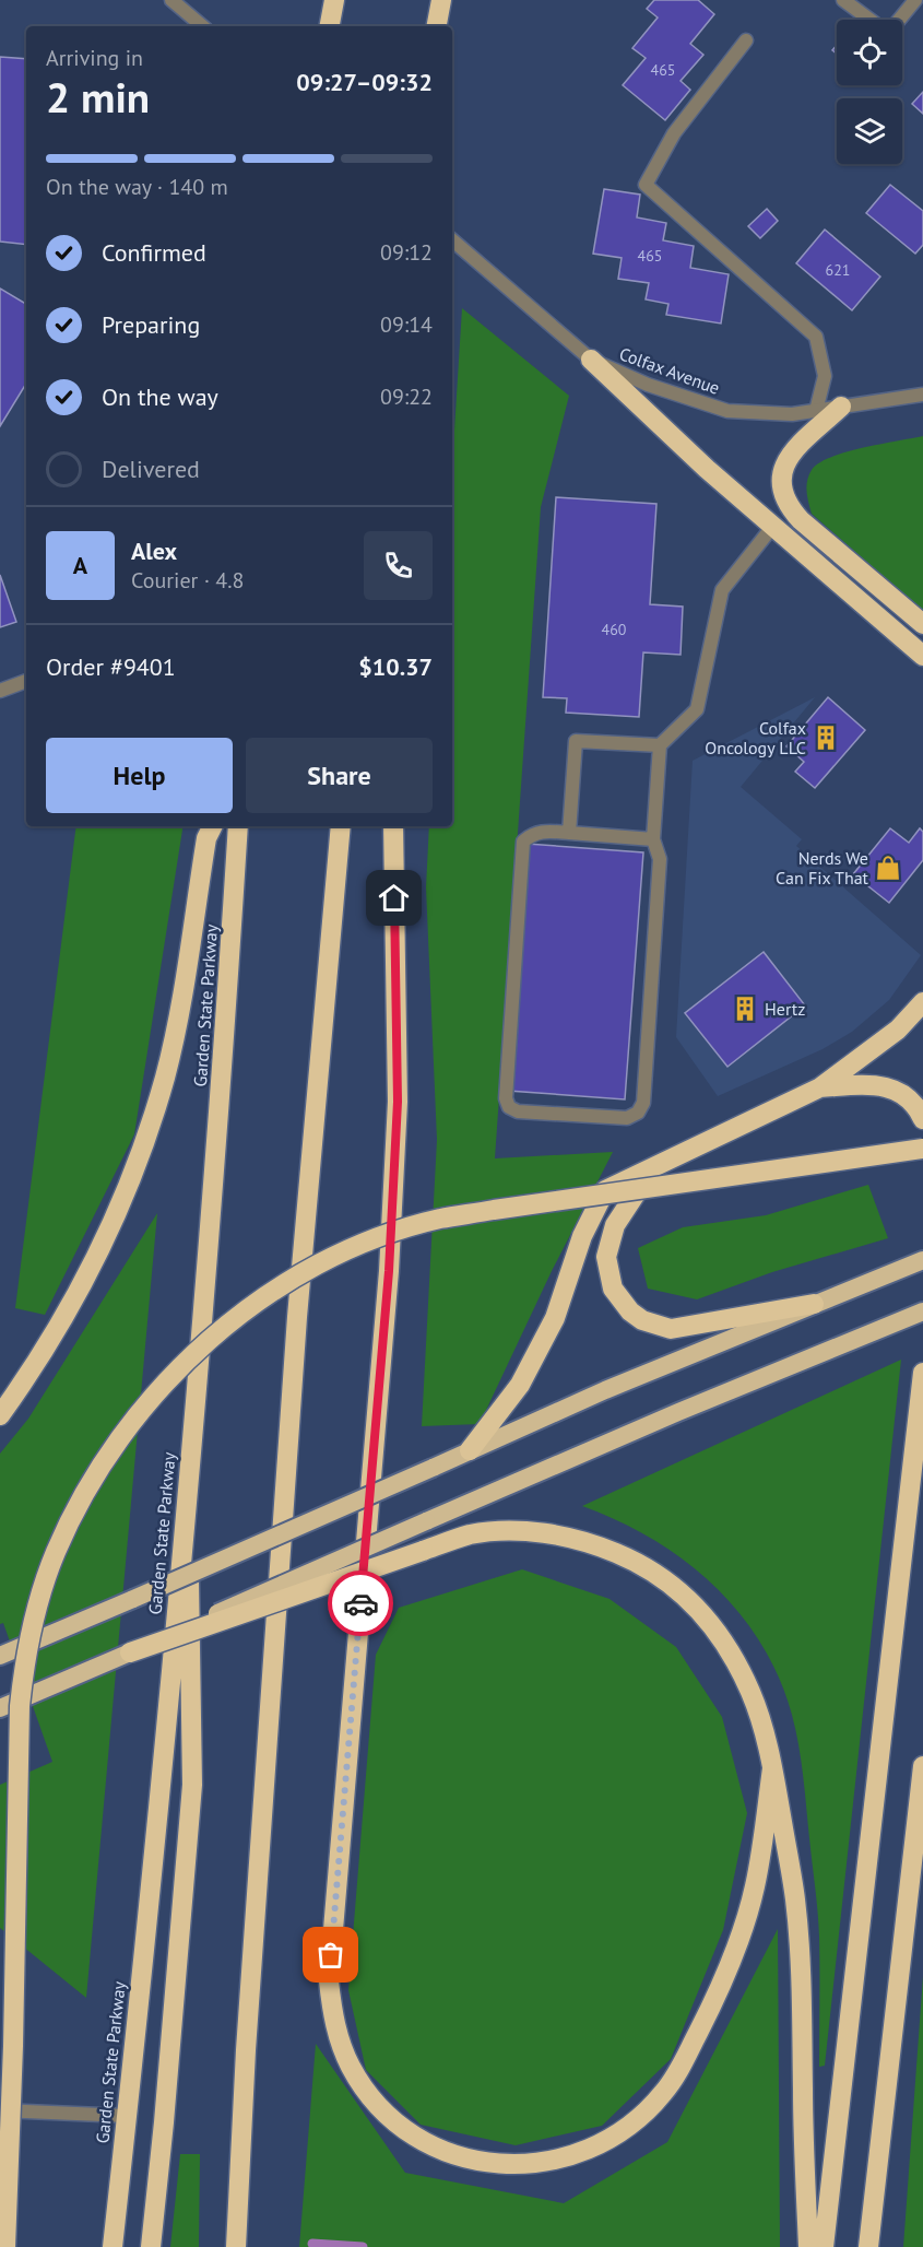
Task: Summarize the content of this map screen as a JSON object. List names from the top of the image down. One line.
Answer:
{"streets":{"highway":["Garden State Parkway"],"street":["Colfax Avenue"]},"places":{"building":["Colfax Oncology LLC","Hertz"],"shop":["Nerds We Can Fix That"]},"house_numbers":["465","465","621","460"],"page":{"heading":["2 min","Arriving in","09:27–09:32"],"panel":["Alex","Courier · 4.8","Order #9401","$10.37"],"bar":"On the way · 140 m","list":[["Confirmed","09:12"],["Preparing","09:14"],["On the way","09:22"],"Delivered"],"round":"A","buttons":["Help","Share"]}}
